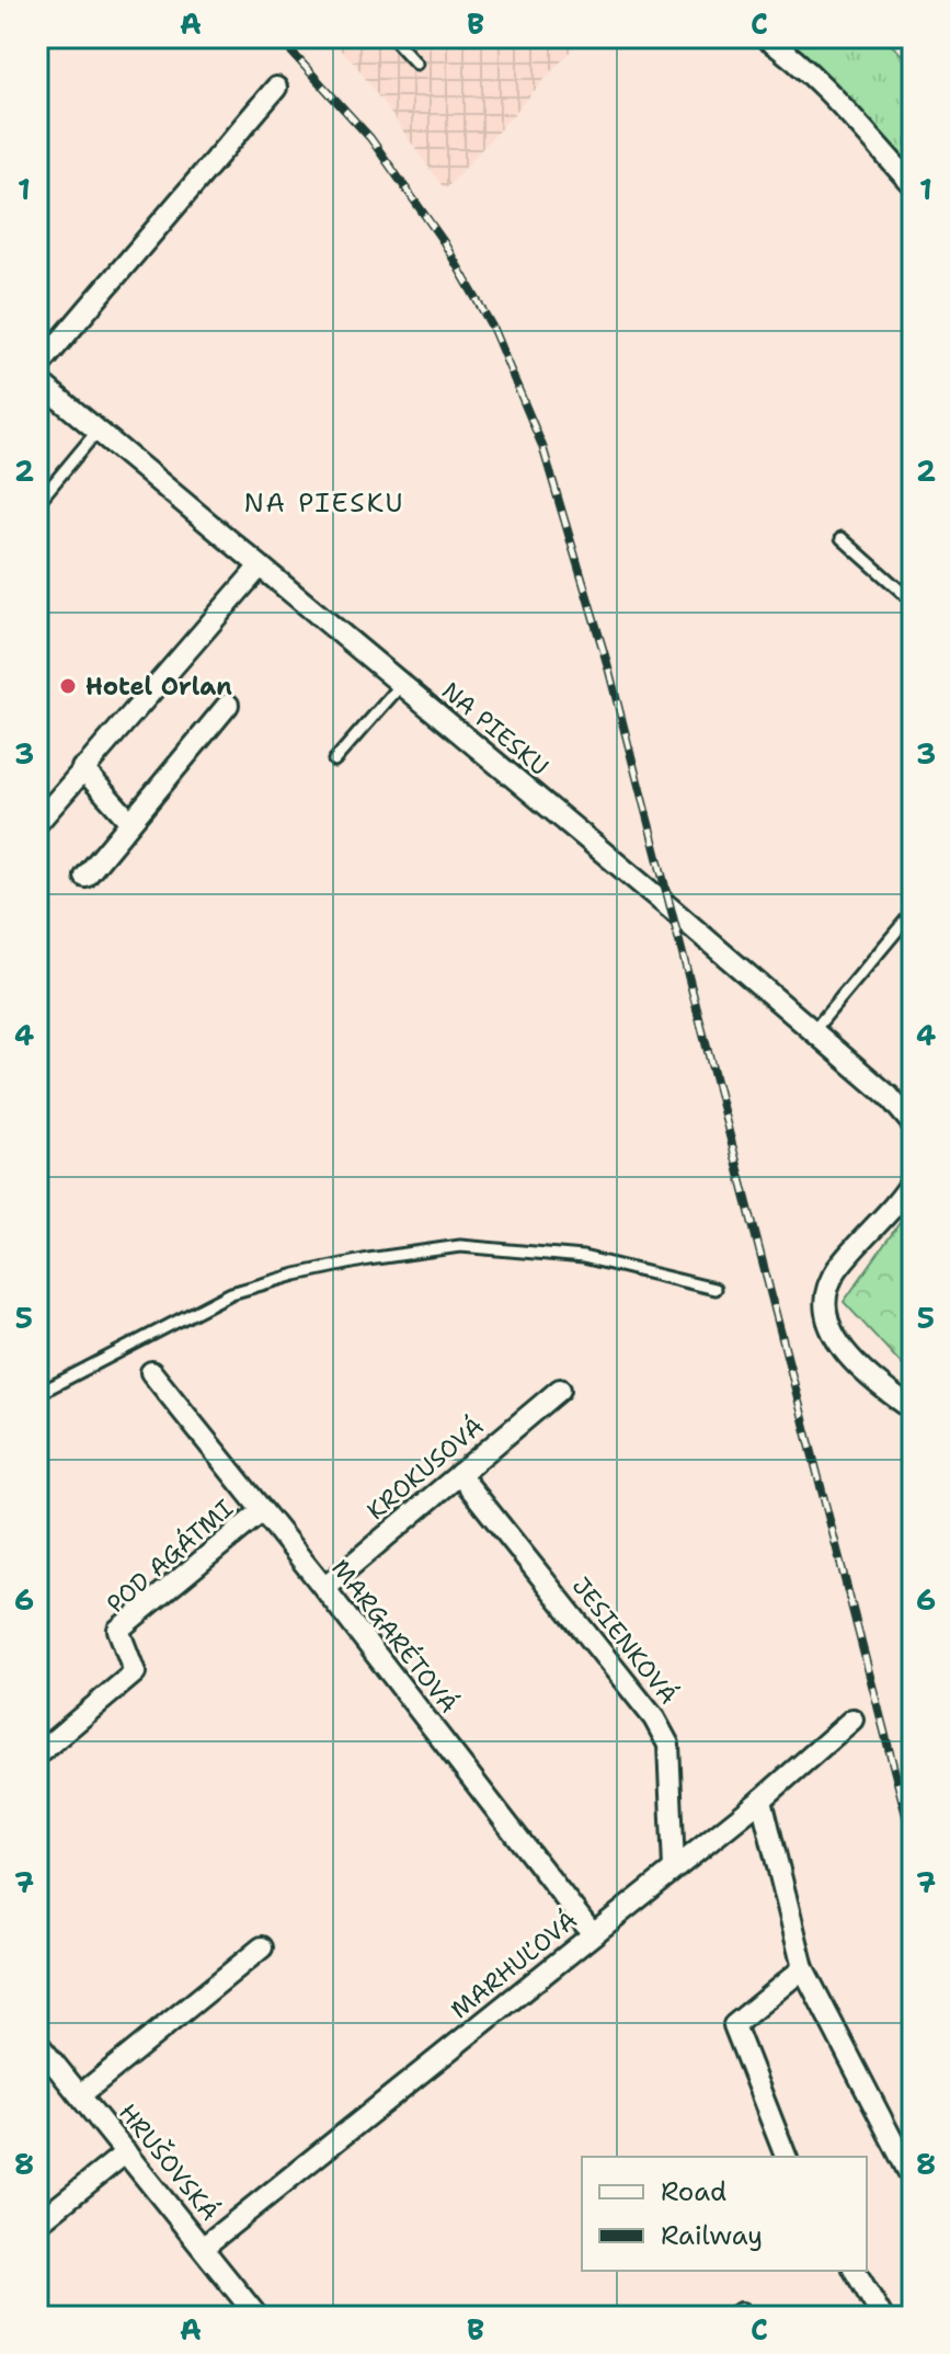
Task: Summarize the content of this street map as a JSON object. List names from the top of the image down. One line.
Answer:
{"streets":{"street":["NA PIESKU","KROKUSOVÁ","POD AGÁTMI","MARGARÉTOVÁ","JESIENKOVÁ","MARHUĽOVÁ","HRUŠOVSKÁ"]},"crossings":[["KROKUSOVÁ","MARGARÉTOVÁ"],["KROKUSOVÁ","JESIENKOVÁ"],["POD AGÁTMI","MARGARÉTOVÁ"],["MARGARÉTOVÁ","MARHUĽOVÁ"],["JESIENKOVÁ","MARHUĽOVÁ"],["MARHUĽOVÁ","HRUŠOVSKÁ"]],"districts":["NA PIESKU"],"places":["Hotel Orlan"],"legend":["Road","Railway"],"grid":{"columns":["A","B","C"],"rows":["1","2","3","4","5","6","7","8"]}}
